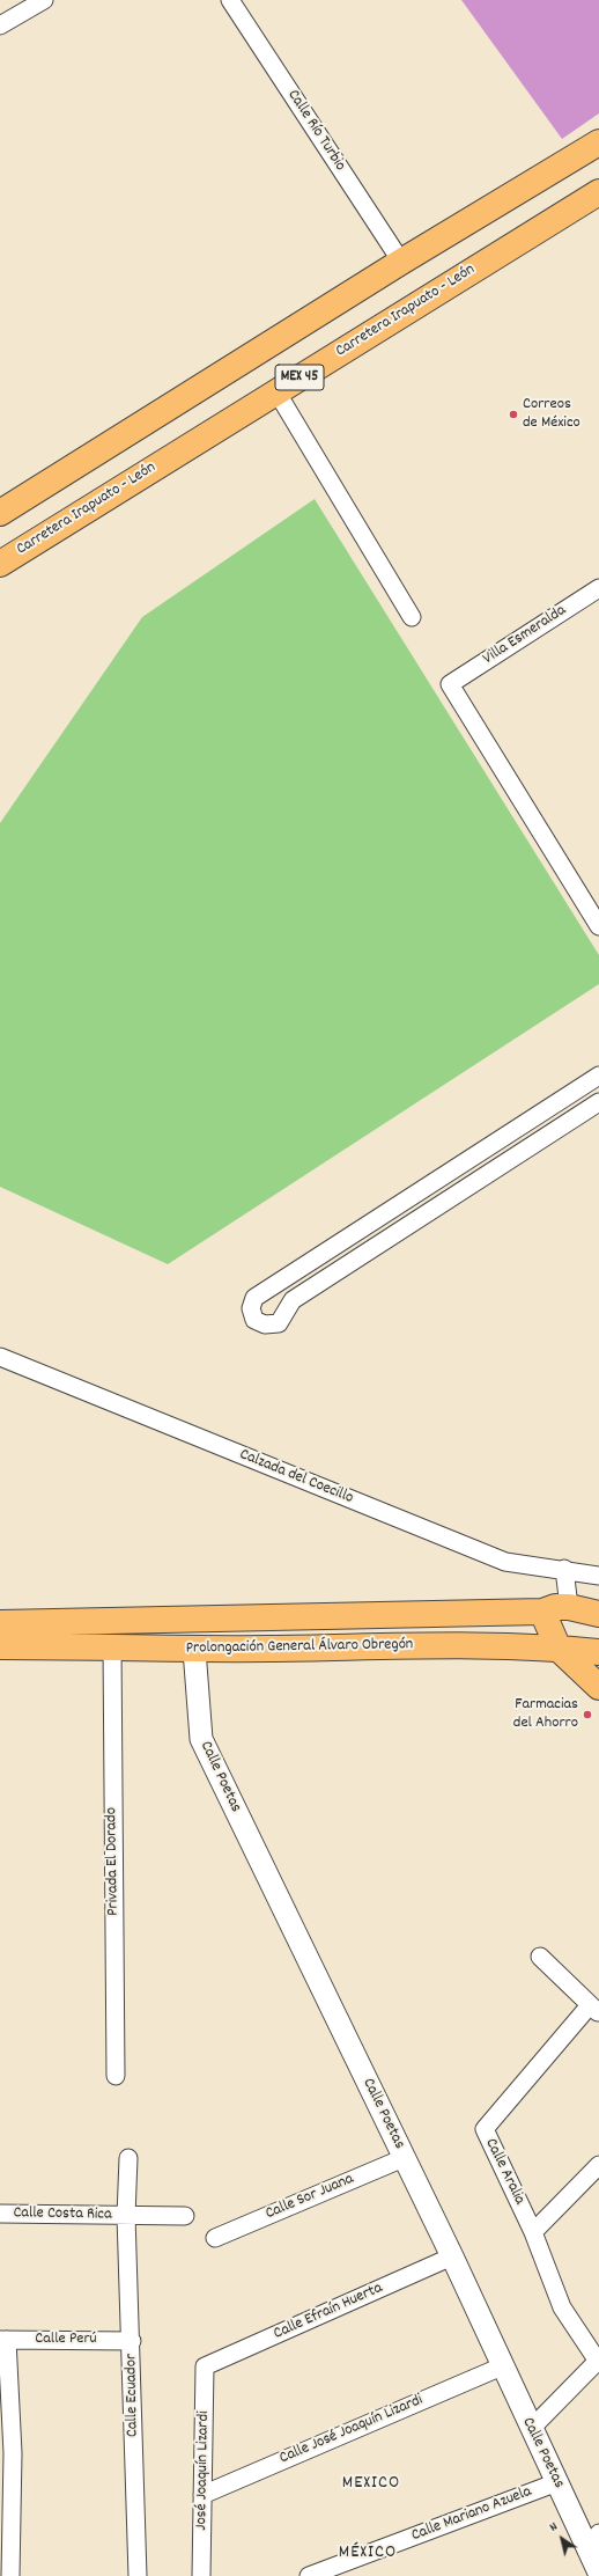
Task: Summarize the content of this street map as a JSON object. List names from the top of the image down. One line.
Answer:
{"streets":{"main road":["Carretera Irapuato - León","MEX 45","Prolongación General Álvaro Obregón"],"street":["Calle Río Turbio","Villa Esmeralda","Calzada del Coecillo","Calle Poetas","Privada El Dorado","Calle Aralia","Calle Sor Juana","Calle Costa Rica","Calle Efraín Huerta","Calle Perú","Calle Ecuador","Calle José Joaquín Lizardi","José Joaquín Lizardi","Calle Mariano Azuela"]},"crossings":[["Calle Río Turbio","MEX 45"],["Prolongación General Álvaro Obregón","Calle Poetas"],["Prolongación General Álvaro Obregón","Privada El Dorado"],["Calle Poetas","Calle Aralia"],["Calle Poetas","Calle Sor Juana"],["Calle Poetas","Calle Efraín Huerta"],["Calle Poetas","Calle José Joaquín Lizardi"],["Calle Poetas","Calle Mariano Azuela"],["Calle Costa Rica","Calle Ecuador"],["Calle Efraín Huerta","José Joaquín Lizardi"],["Calle Perú","Calle Ecuador"],["Calle José Joaquín Lizardi","José Joaquín Lizardi"]],"districts":["MEXICO","MÉXICO"],"places":["Correos de México","Farmacias del Ahorro"],"north":"top left"}
